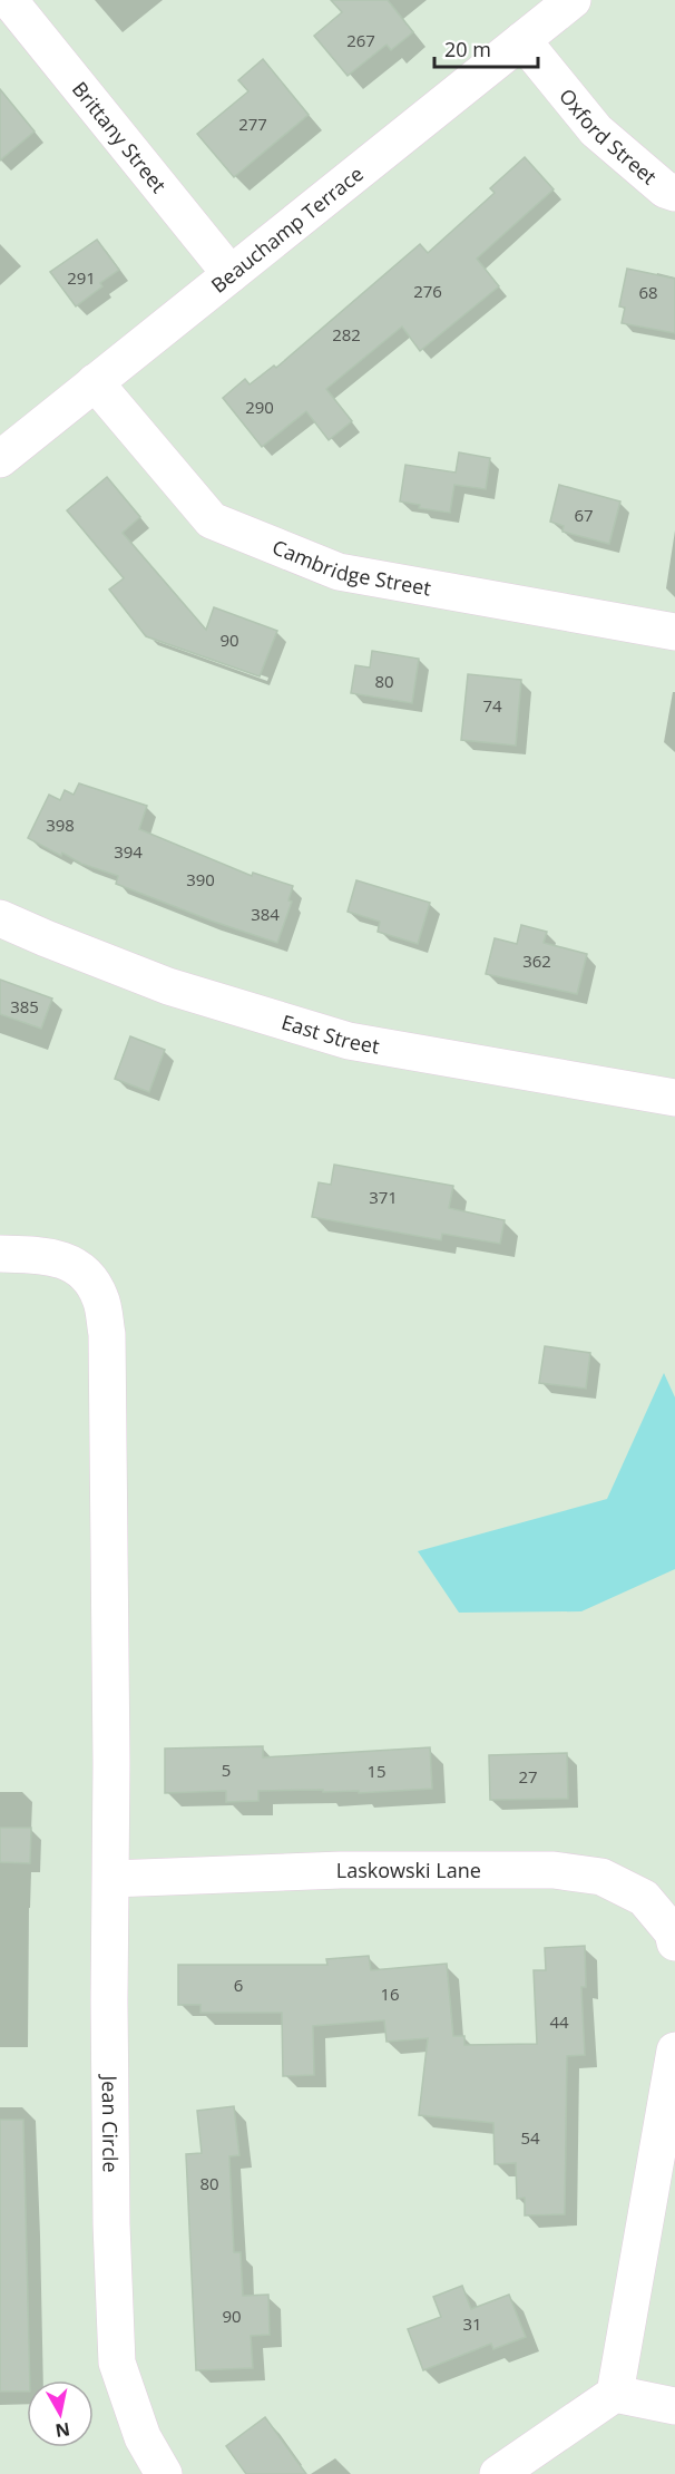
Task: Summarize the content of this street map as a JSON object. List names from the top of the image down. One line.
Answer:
{"streets":{"street":["Oxford Street","Brittany Street","Beauchamp Terrace","Cambridge Street","East Street","Laskowski Lane","Jean Circle"]},"crossings":[["Oxford Street","Beauchamp Terrace"],["Brittany Street","Beauchamp Terrace"],["Beauchamp Terrace","Cambridge Street"],["Laskowski Lane","Jean Circle"]],"house_numbers":["267","277","291","276","68","282","290","67","90","80","74","398","394","390","384","362","385","371","5","15","27","6","16","44","54","80","90","31"],"scale_bar":"20 m","north":"bottom"}
